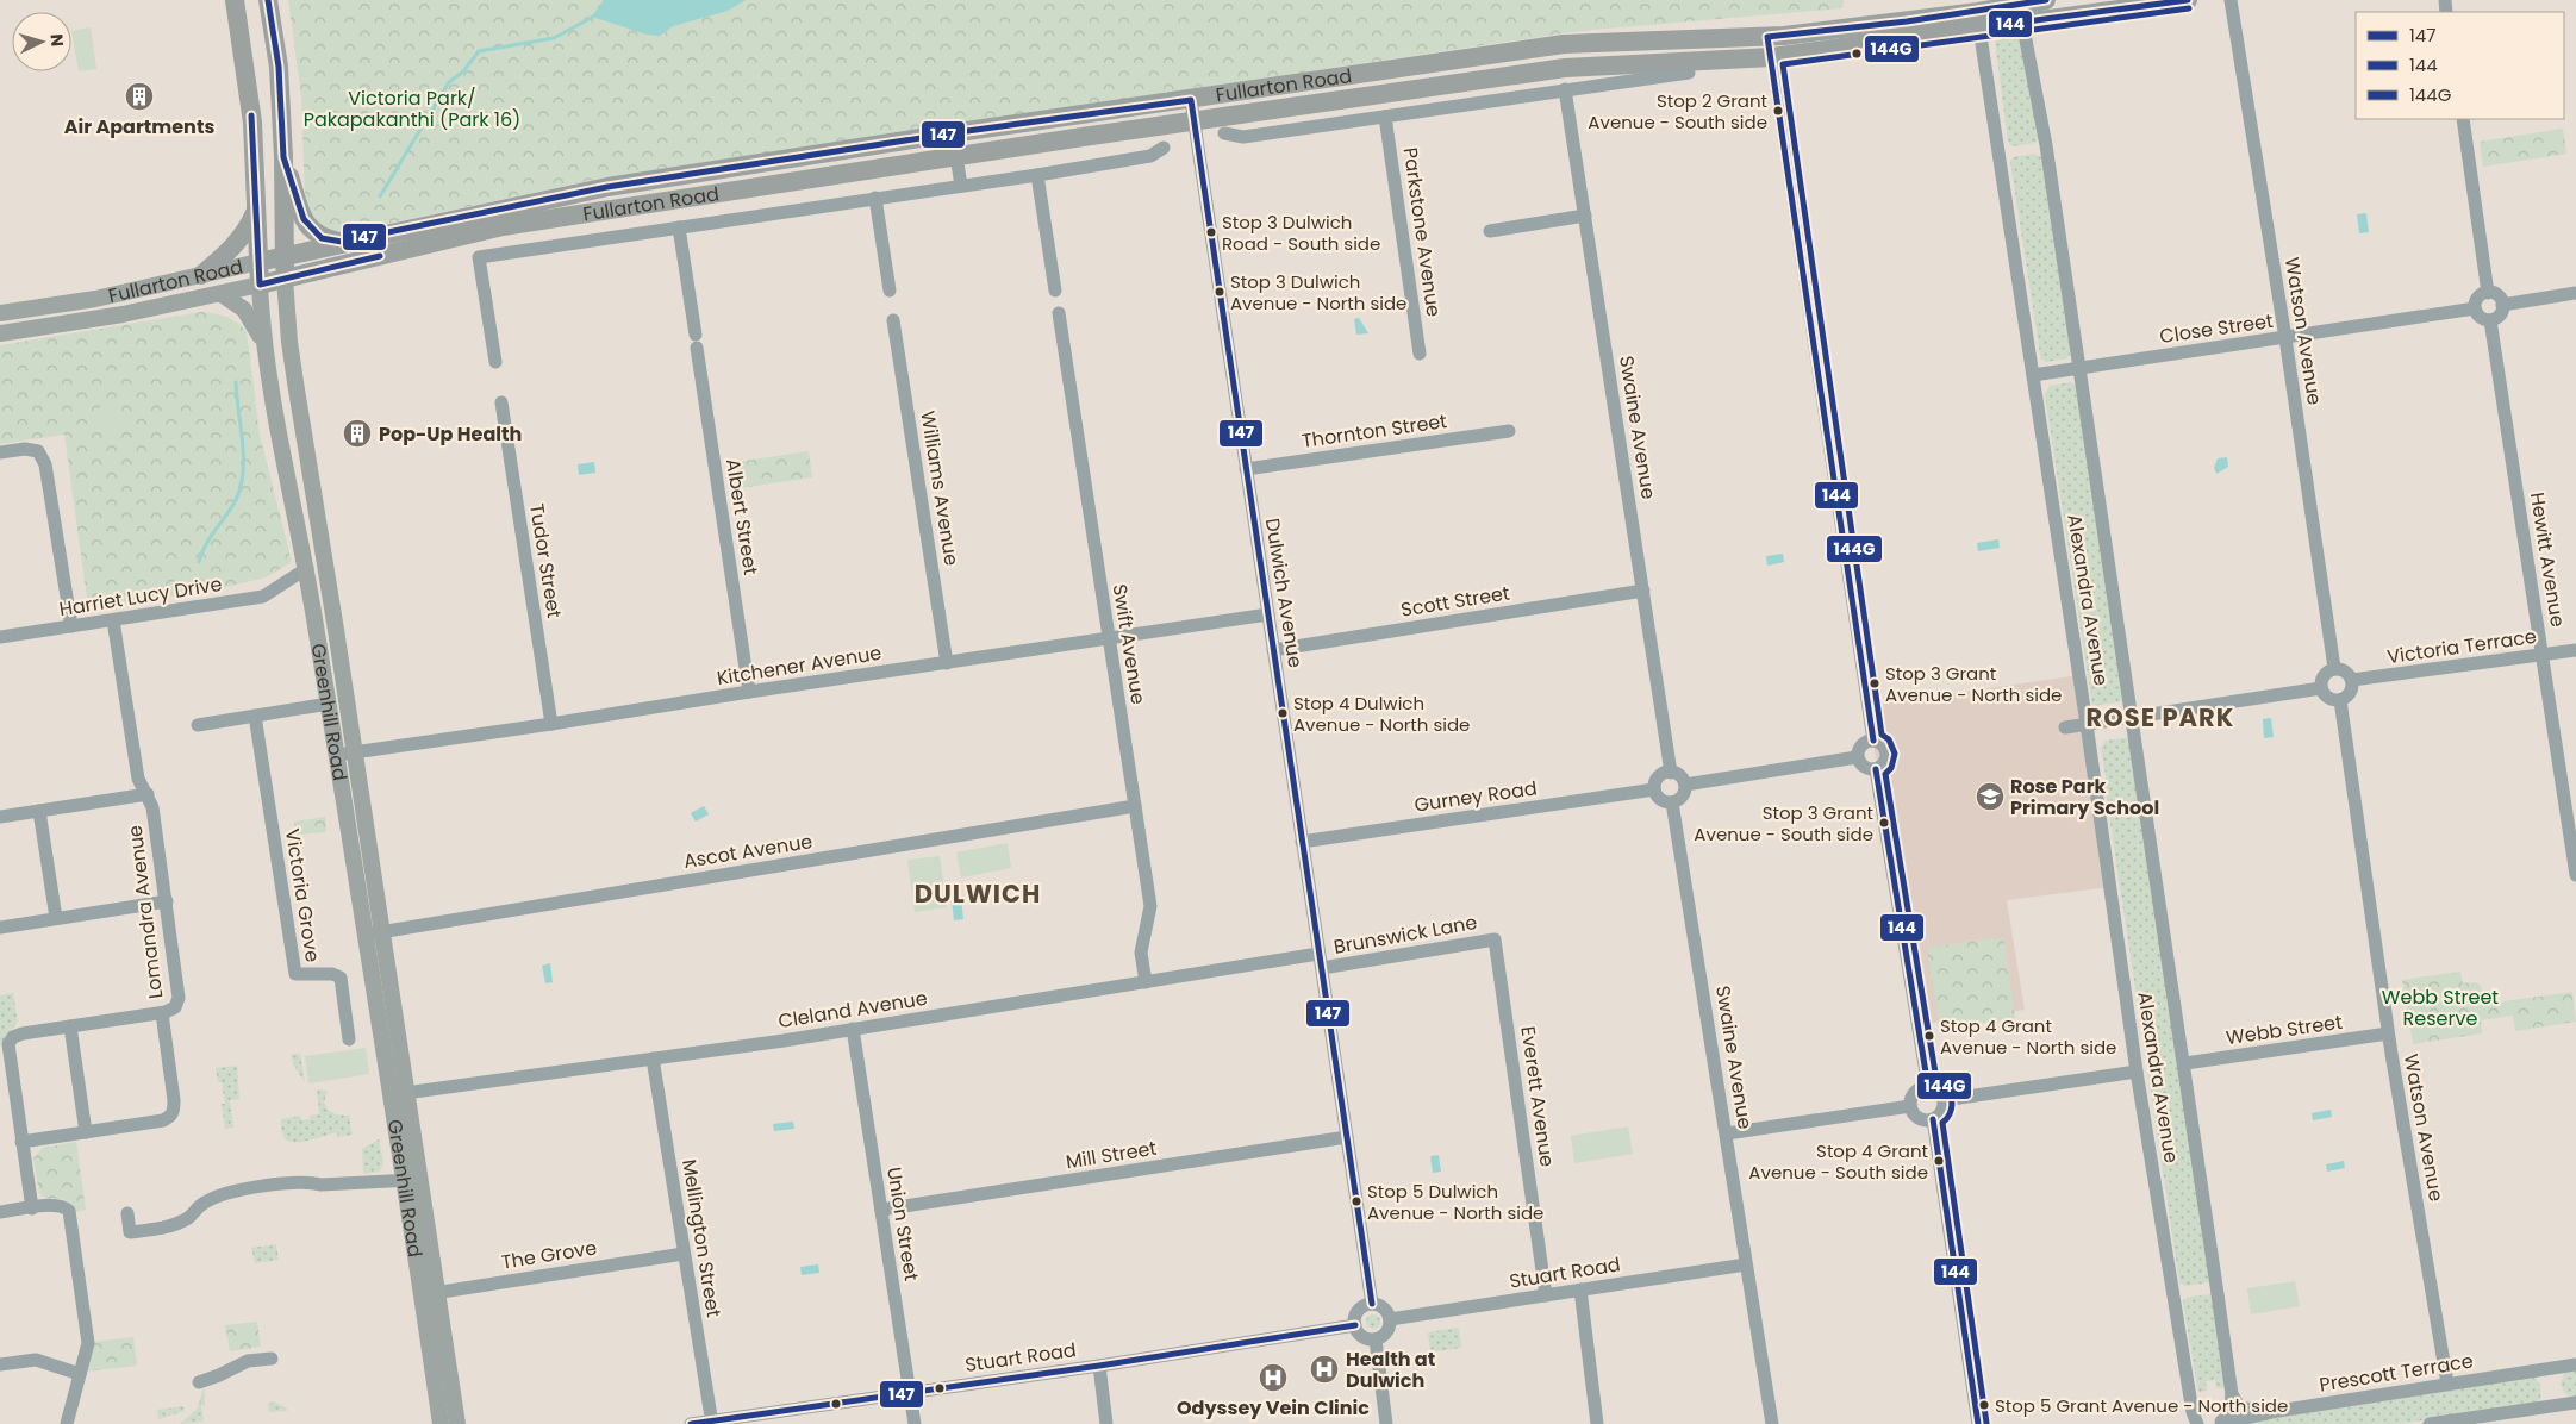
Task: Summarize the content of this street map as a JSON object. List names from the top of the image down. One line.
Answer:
{"streets":{"highway":["Fullarton Road","Greenhill Road"],"street":["Parkstone Avenue","Close Street","Watson Avenue","Swaine Avenue","Thornton Street","Williams Avenue","Albert Street","Hewitt Avenue","Tudor Street","Dulwich Avenue","Harriet Lucy Drive","Alexandra Avenue","Scott Street","Swift Avenue","Victoria Terrace","Kitchener Avenue","Gurney Road","Ascot Avenue","Victoria Grove","Lomandra Avenue","Brunswick Lane","Cleland Avenue","Webb Street","Everett Avenue","Mill Street","Union Street","Mellington Street","The Grove","Stuart Road","Prescott Terrace"]},"crossings":[["Fullarton Road","Parkstone Avenue"],["Fullarton Road","Swaine Avenue"],["Fullarton Road","Albert Street"],["Fullarton Road","Dulwich Avenue"],["Fullarton Road","Alexandra Avenue"],["Fullarton Road","Greenhill Road"],["Close Street","Watson Avenue"],["Close Street","Hewitt Avenue"],["Close Street","Alexandra Avenue"],["Watson Avenue","Victoria Terrace"],["Watson Avenue","Webb Street"],["Watson Avenue","Prescott Terrace"],["Swaine Avenue","Scott Street"],["Swaine Avenue","Gurney Road"],["Swaine Avenue","Stuart Road"],["Thornton Street","Dulwich Avenue"],["Williams Avenue","Kitchener Avenue"],["Albert Street","Kitchener Avenue"],["Hewitt Avenue","Victoria Terrace"],["Tudor Street","Kitchener Avenue"],["Dulwich Avenue","Scott Street"],["Dulwich Avenue","Kitchener Avenue"],["Dulwich Avenue","Gurney Road"],["Dulwich Avenue","Brunswick Lane"],["Dulwich Avenue","Cleland Avenue"],["Dulwich Avenue","Mill Street"],["Dulwich Avenue","Stuart Road"],["Harriet Lucy Drive","Greenhill Road"],["Harriet Lucy Drive","Lomandra Avenue"],["Alexandra Avenue","Webb Street"],["Alexandra Avenue","Prescott Terrace"],["Swift Avenue","Kitchener Avenue"],["Swift Avenue","Ascot Avenue"],["Swift Avenue","Cleland Avenue"],["Kitchener Avenue","Greenhill Road"],["Greenhill Road","Ascot Avenue"],["Greenhill Road","Cleland Avenue"],["Greenhill Road","The Grove"],["Brunswick Lane","Everett Avenue"],["Cleland Avenue","Union Street"],["Cleland Avenue","Mellington Street"],["Everett Avenue","Stuart Road"],["Mill Street","Union Street"],["Union Street","Stuart Road"],["Mellington Street","The Grove"],["Mellington Street","Stuart Road"]],"districts":["ROSE PARK","DULWICH"],"parks":["Victoria Park/ Pakapakanthi (Park 16)","Webb Street Reserve"],"places":{"building":["Air Apartments","Pop-Up Health"],"other":["Stop 2 Grant Avenue - South side","Stop 3 Dulwich Road - South side","Stop 3 Dulwich Avenue - North side","Stop 3 Grant Avenue - North side","Stop 4 Dulwich Avenue - North side","Stop 3 Grant Avenue - South side","Stop 4 Grant Avenue - North side","Stop 4 Grant Avenue - South side","Stop 5 Dulwich Avenue - North side","Stop 5 Grant Avenue - North side"],"school or university":["Rose Park Primary School"],"hospital":["Health at Dulwich","Odyssey Vein Clinic"]},"lines":["transit line 147","transit line 144","transit line 144G"],"legend":["147","144","144G"],"north":"right"}
